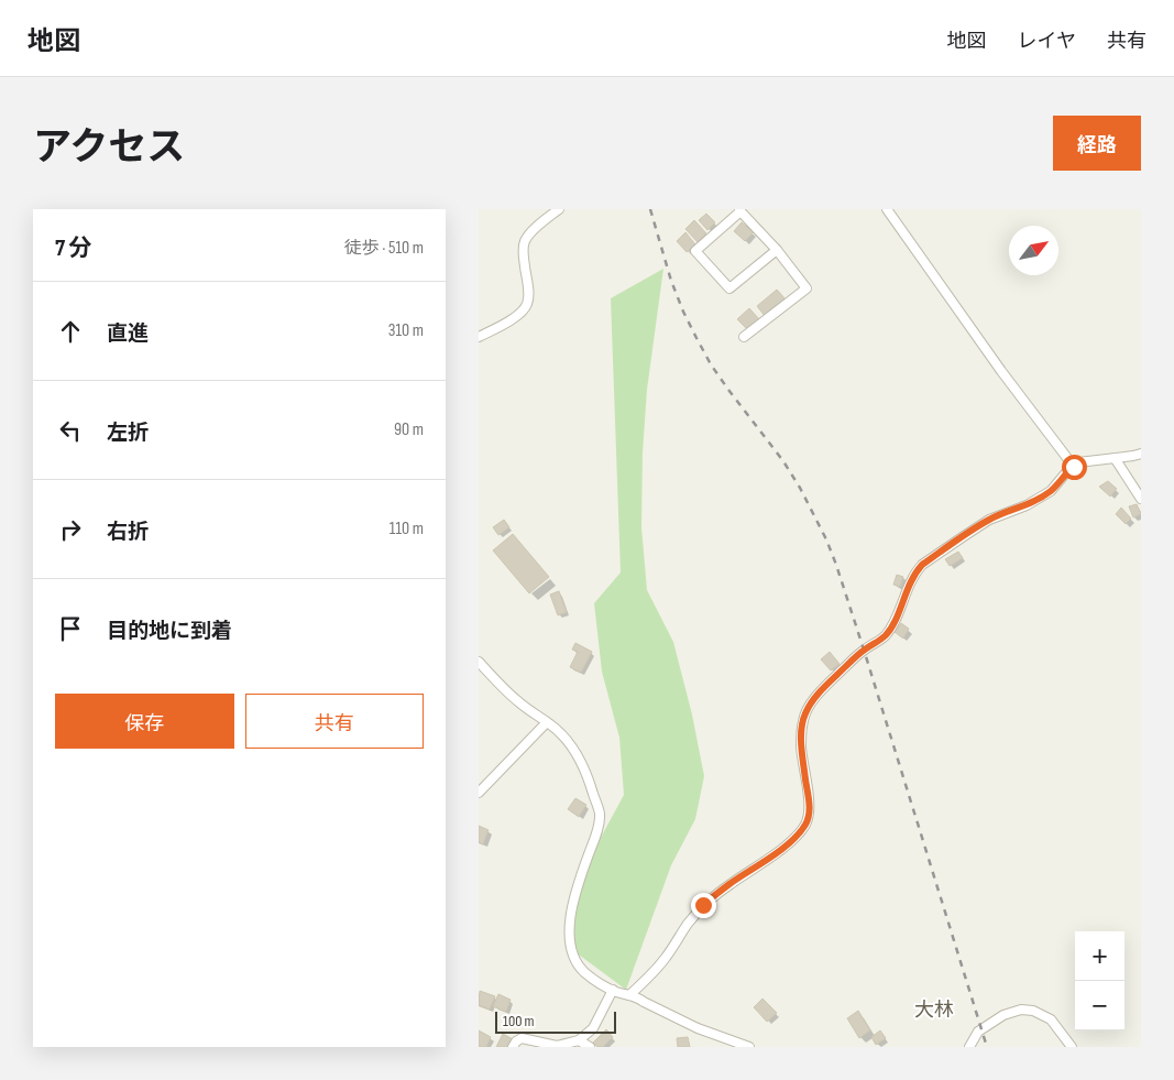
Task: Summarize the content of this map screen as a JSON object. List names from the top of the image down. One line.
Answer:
{"districts":["大林"],"scale_bar":"100 m","north":"top right","page":{"header":"地図","nav":["地図","レイヤ","共有"],"title":"アクセス","buttons":["経路",["保存","共有"]],"heading":["7 分","徒歩 · 510 m"],"list":[["直進","310 m"],["左折","90 m"],["右折","110 m"],"目的地に到着"],"map_buttons":["+","−"],"scale":"100 m"}}
